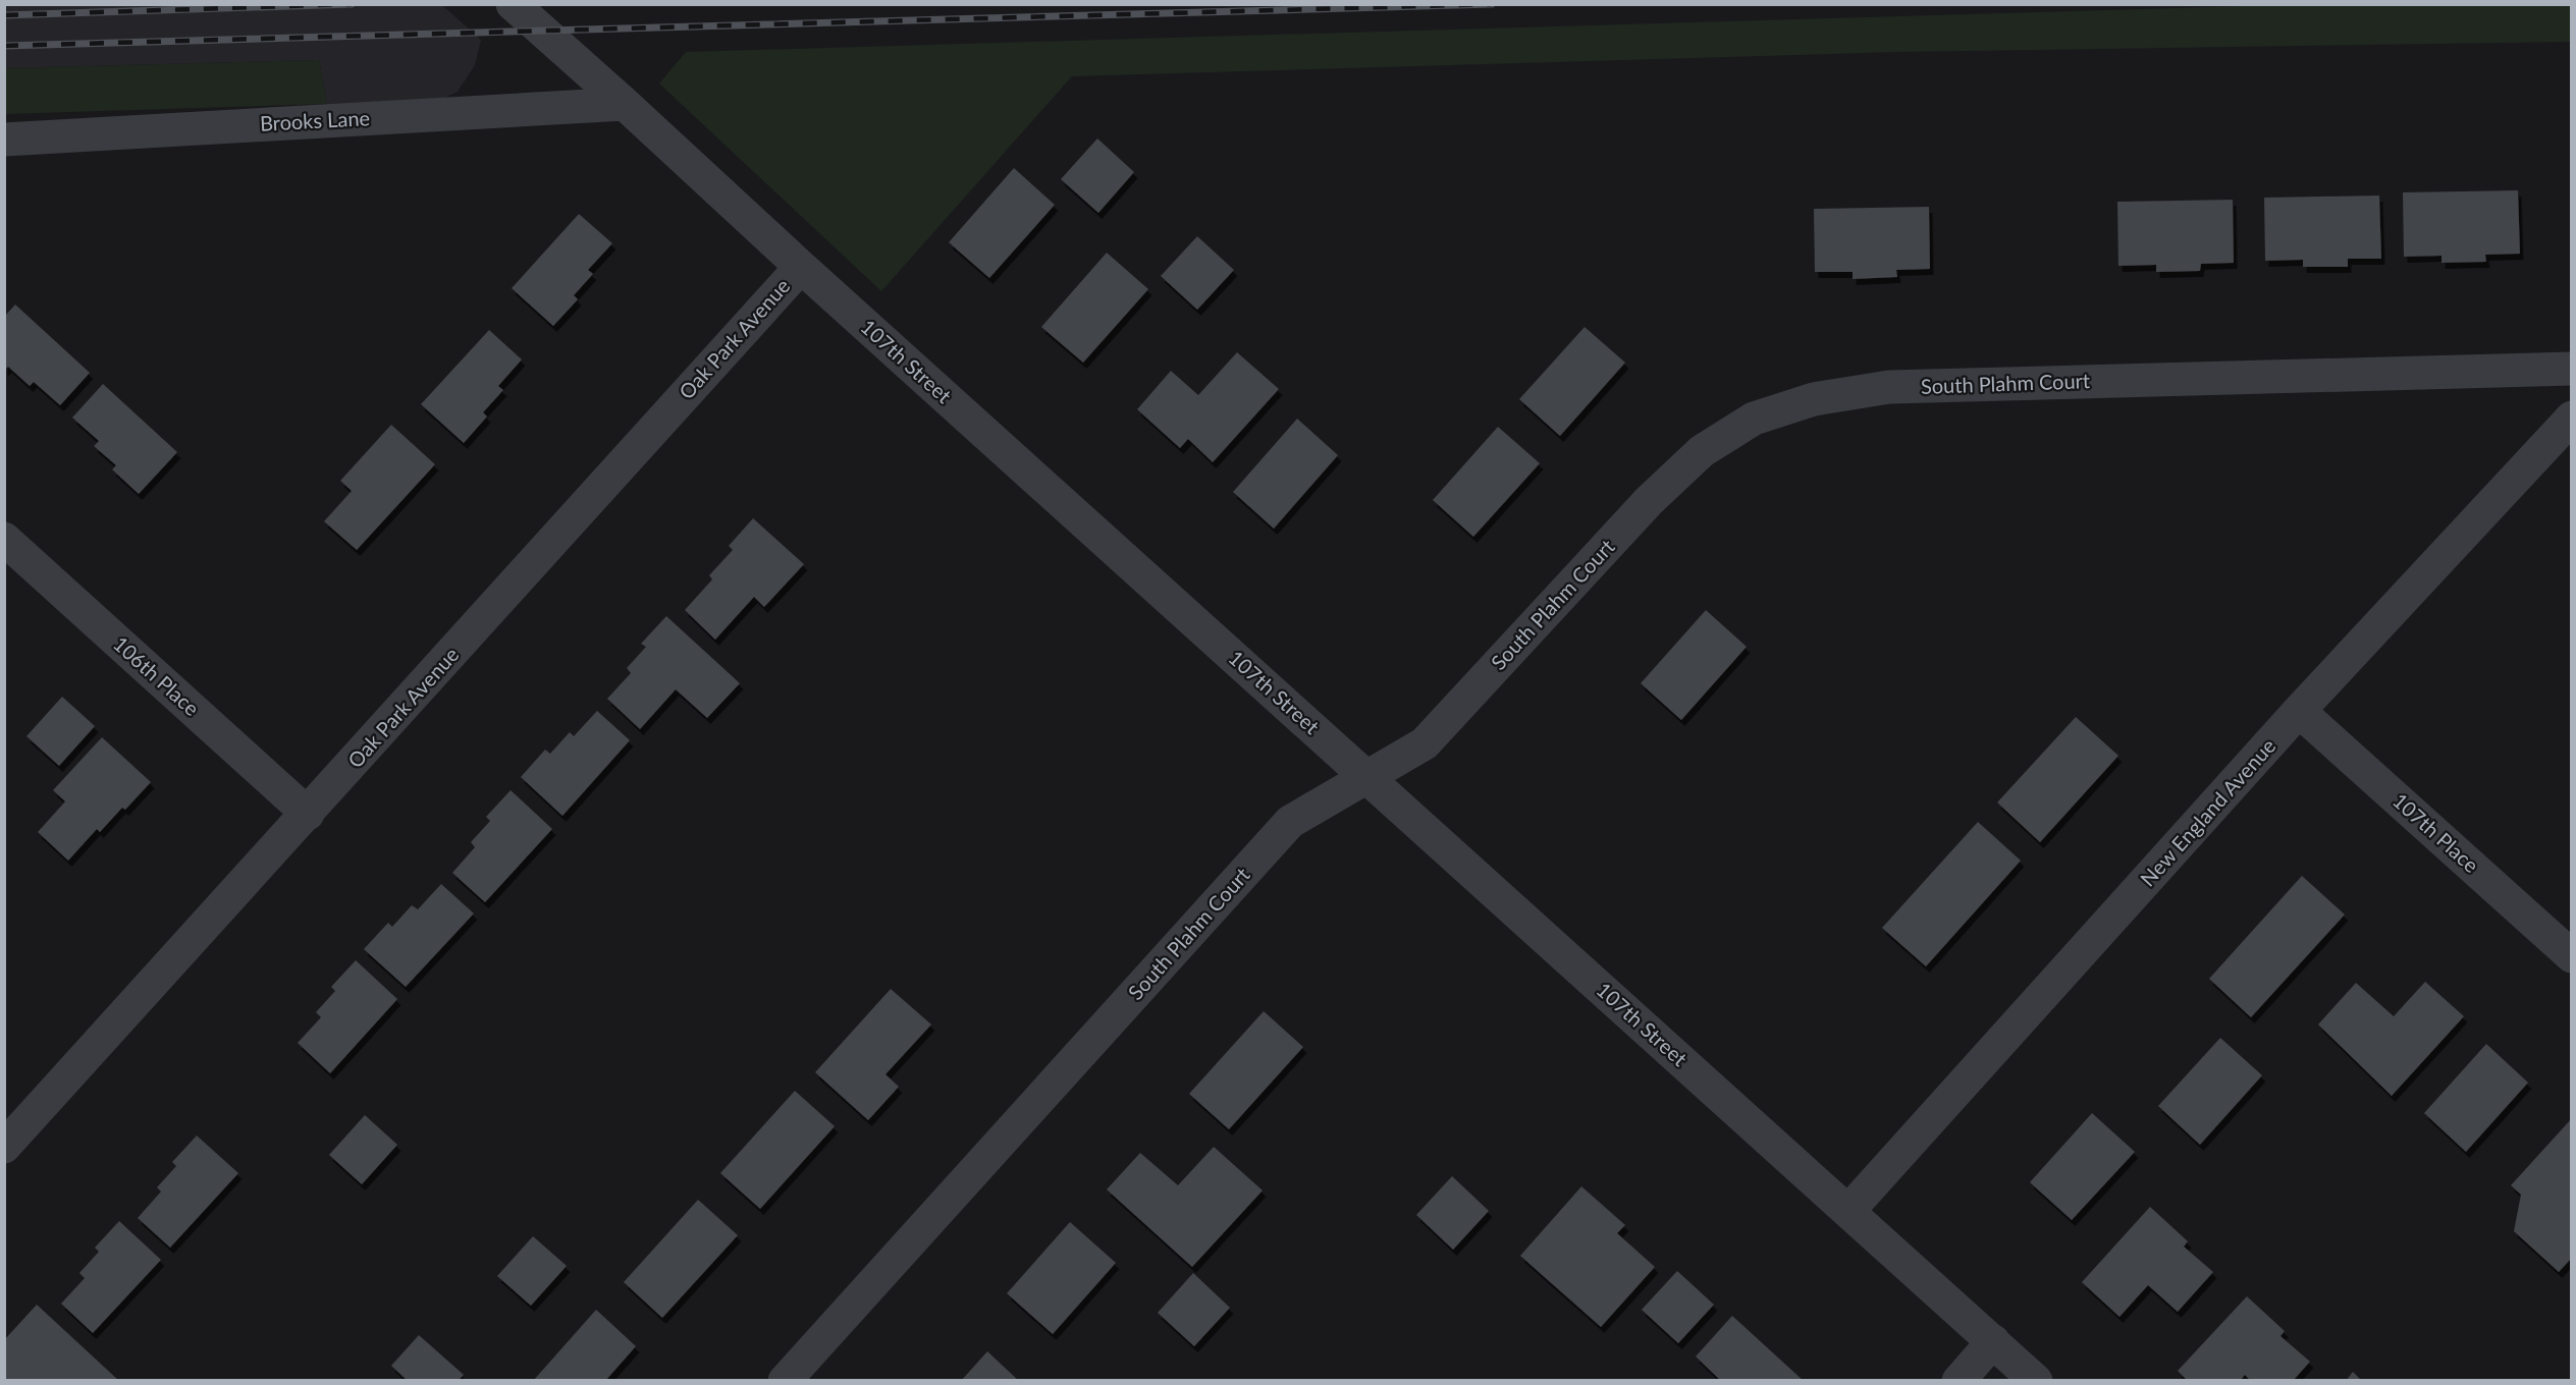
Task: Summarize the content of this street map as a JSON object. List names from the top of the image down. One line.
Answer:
{"streets":{"street":["Brooks Lane","Oak Park Avenue","107th Street","South Plahm Court","106th Place","New England Avenue","107th Place"]},"crossings":[["Brooks Lane","107th Street"],["Oak Park Avenue","107th Street"],["Oak Park Avenue","106th Place"],["107th Street","South Plahm Court"],["107th Street","New England Avenue"],["New England Avenue","107th Place"]]}
